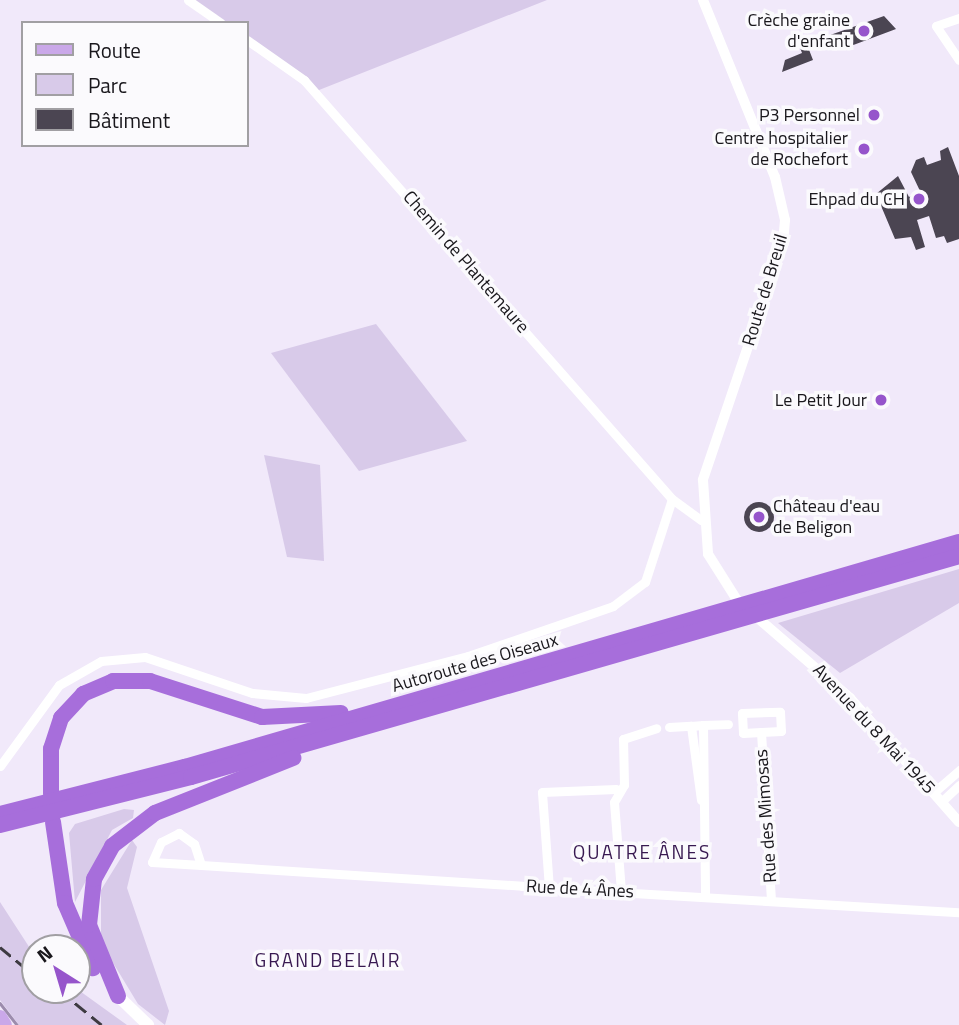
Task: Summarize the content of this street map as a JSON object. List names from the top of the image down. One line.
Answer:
{"streets":{"highway":["Autoroute des Oiseaux"],"street":["Chemin de Plantemaure","Route de Breuil","Avenue du 8 Mai 1945","Rue des Mimosas","Rue de 4 Ânes"]},"crossings":[["Route de Breuil","Avenue du 8 Mai 1945"],["Rue des Mimosas","Rue de 4 Ânes"]],"districts":["QUATRE ÂNES","GRAND BELAIR"],"places":["Crèche graine d'enfant","P3 Personnel","Centre hospitalier de Rochefort","Ehpad du CH","Le Petit Jour","Château d'eau de Beligon"],"legend":["Route","Parc","Bâtiment"],"north":"top left"}
